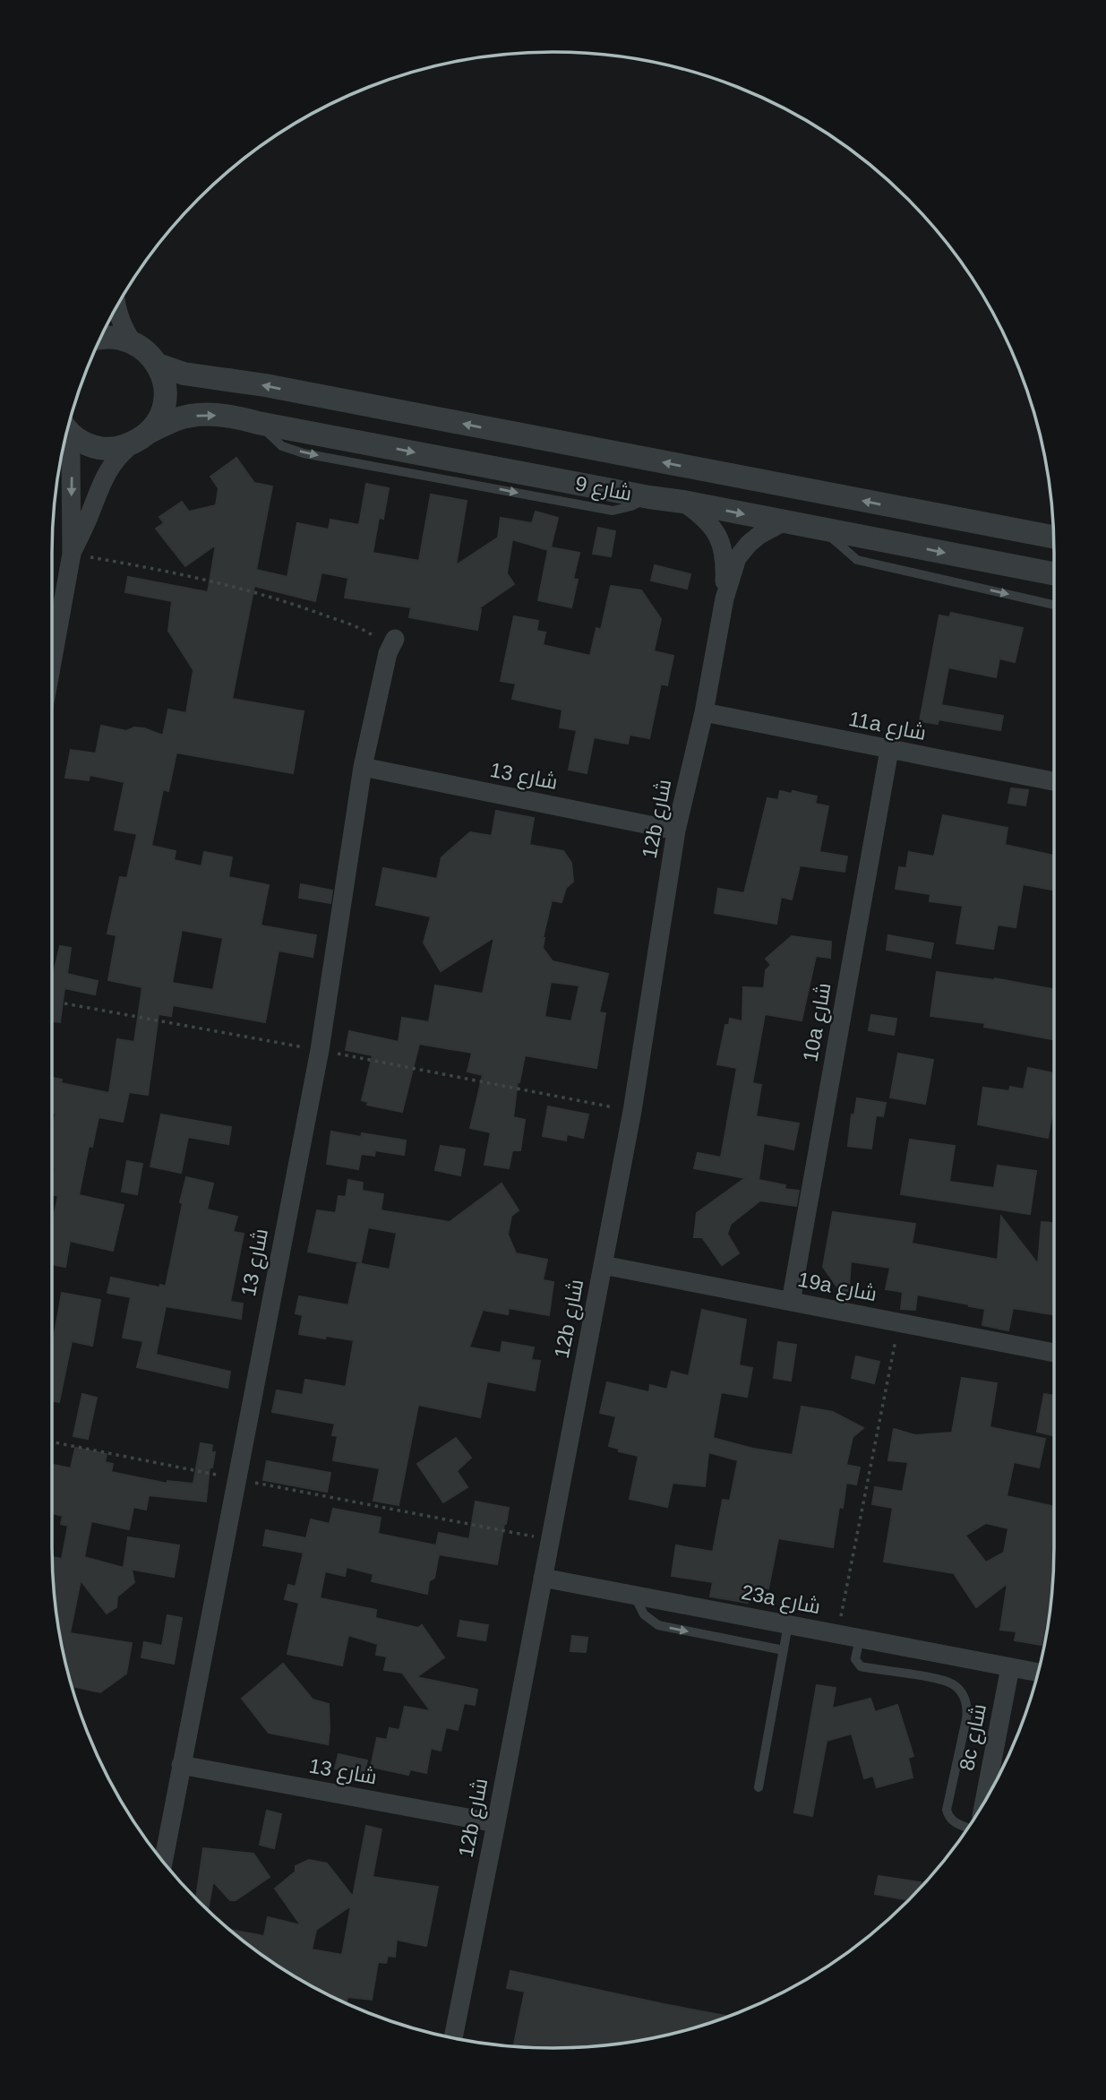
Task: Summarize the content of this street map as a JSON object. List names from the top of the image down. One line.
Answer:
{"streets":{"street":["شارع 9","11a شارع","شارع 13","12b شارع","10a شارع","19a شارع","23a شارع","8c شارع"]},"crossings":[["شارع 9","12b شارع"],["11a شارع","12b شارع"],["11a شارع","10a شارع"],["شارع 13","12b شارع"],["12b شارع","19a شارع"],["12b شارع","23a شارع"],["10a شارع","19a شارع"],["23a شارع","8c شارع"]]}
